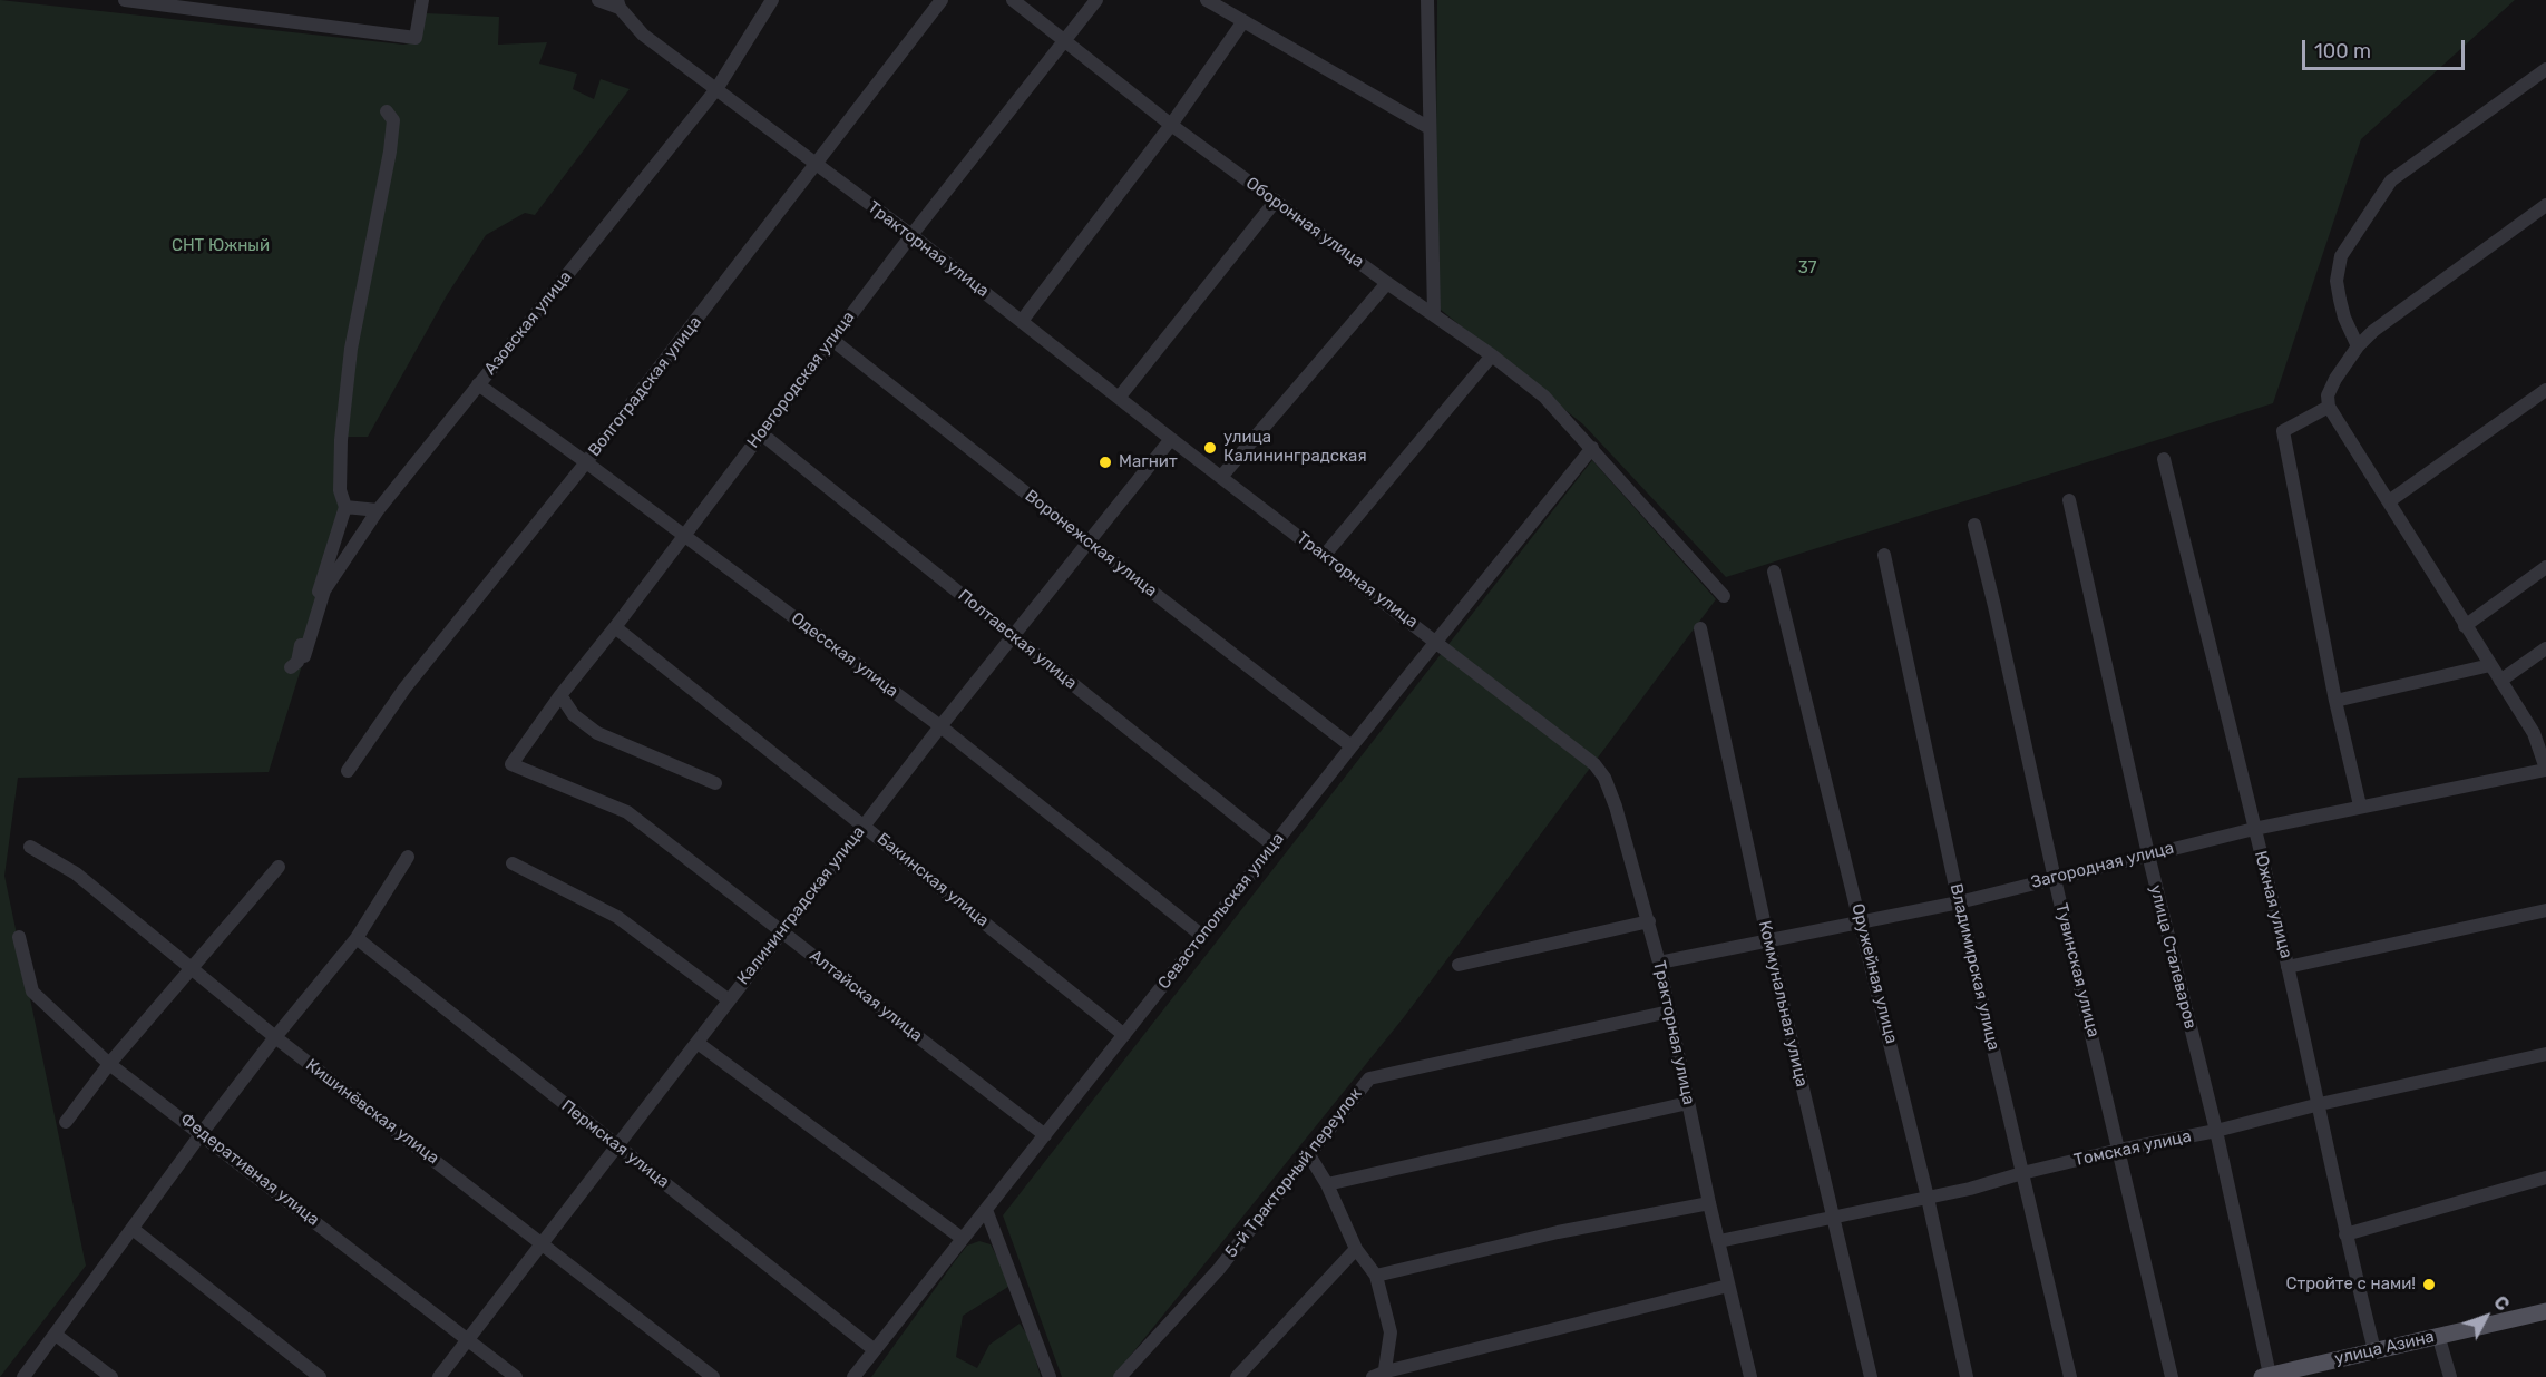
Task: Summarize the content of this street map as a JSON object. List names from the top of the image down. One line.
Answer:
{"streets":{"main road":["улица Азина"],"street":["Оборонная улица","Тракторная улица","Азовская улица","Новгородская улица","Волгоградская улица","Воронежская улица","Полтавская улица","Одесская улица","Загородная улица","Бакинская улица","Южная улица","Калининградская улица","Севастопольская улица","улица Сталеваров","Владимирская улица","Тувинская улица","Оружейная улица","Алтайская улица","Коммунальная улица","Кишинёвская улица","Пермская улица","Томская улица","Федеративная улица","5-й Тракторный переулок"]},"crossings":[["Оборонная улица","Новгородская улица"],["Оборонная улица","Севастопольская улица"],["Тракторная улица","Азовская улица"],["Тракторная улица","Новгородская улица"],["Тракторная улица","Волгоградская улица"],["Тракторная улица","Загородная улица"],["Тракторная улица","Калининградская улица"],["Тракторная улица","Севастопольская улица"],["Тракторная улица","Томская улица"],["Тракторная улица","5-й Тракторный переулок"],["Азовская улица","Одесская улица"],["Новгородская улица","Воронежская улица"],["Новгородская улица","Полтавская улица"],["Новгородская улица","Одесская улица"],["Новгородская улица","Бакинская улица"],["Новгородская улица","Алтайская улица"],["Волгоградская улица","Одесская улица"],["Воронежская улица","Калининградская улица"],["Воронежская улица","Севастопольская улица"],["Полтавская улица","Калининградская улица"],["Полтавская улица","Севастопольская улица"],["Одесская улица","Калининградская улица"],["Одесская улица","Севастопольская улица"],["Загородная улица","Южная улица"],["Загородная улица","улица Сталеваров"],["Загородная улица","Владимирская улица"],["Загородная улица","Тувинская улица"],["Загородная улица","Оружейная улица"],["Загородная улица","Коммунальная улица"],["Бакинская улица","Калининградская улица"],["Бакинская улица","Севастопольская улица"],["Южная улица","Томская улица"],["Южная улица","улица Азина"],["Калининградская улица","Алтайская улица"],["Калининградская улица","Кишинёвская улица"],["Калининградская улица","Пермская улица"],["Калининградская улица","Федеративная улица"],["Севастопольская улица","Алтайская улица"],["Севастопольская улица","Пермская улица"],["улица Сталеваров","Томская улица"],["улица Сталеваров","улица Азина"],["Владимирская улица","Томская улица"],["Тувинская улица","Томская улица"],["Оружейная улица","Томская улица"],["Коммунальная улица","Томская улица"]],"parks":["СНТ Южный","37"],"places":["улица Калининградская","Магнит","Стройте с нами!"],"scale_bar":"100 m","north":"top right"}
